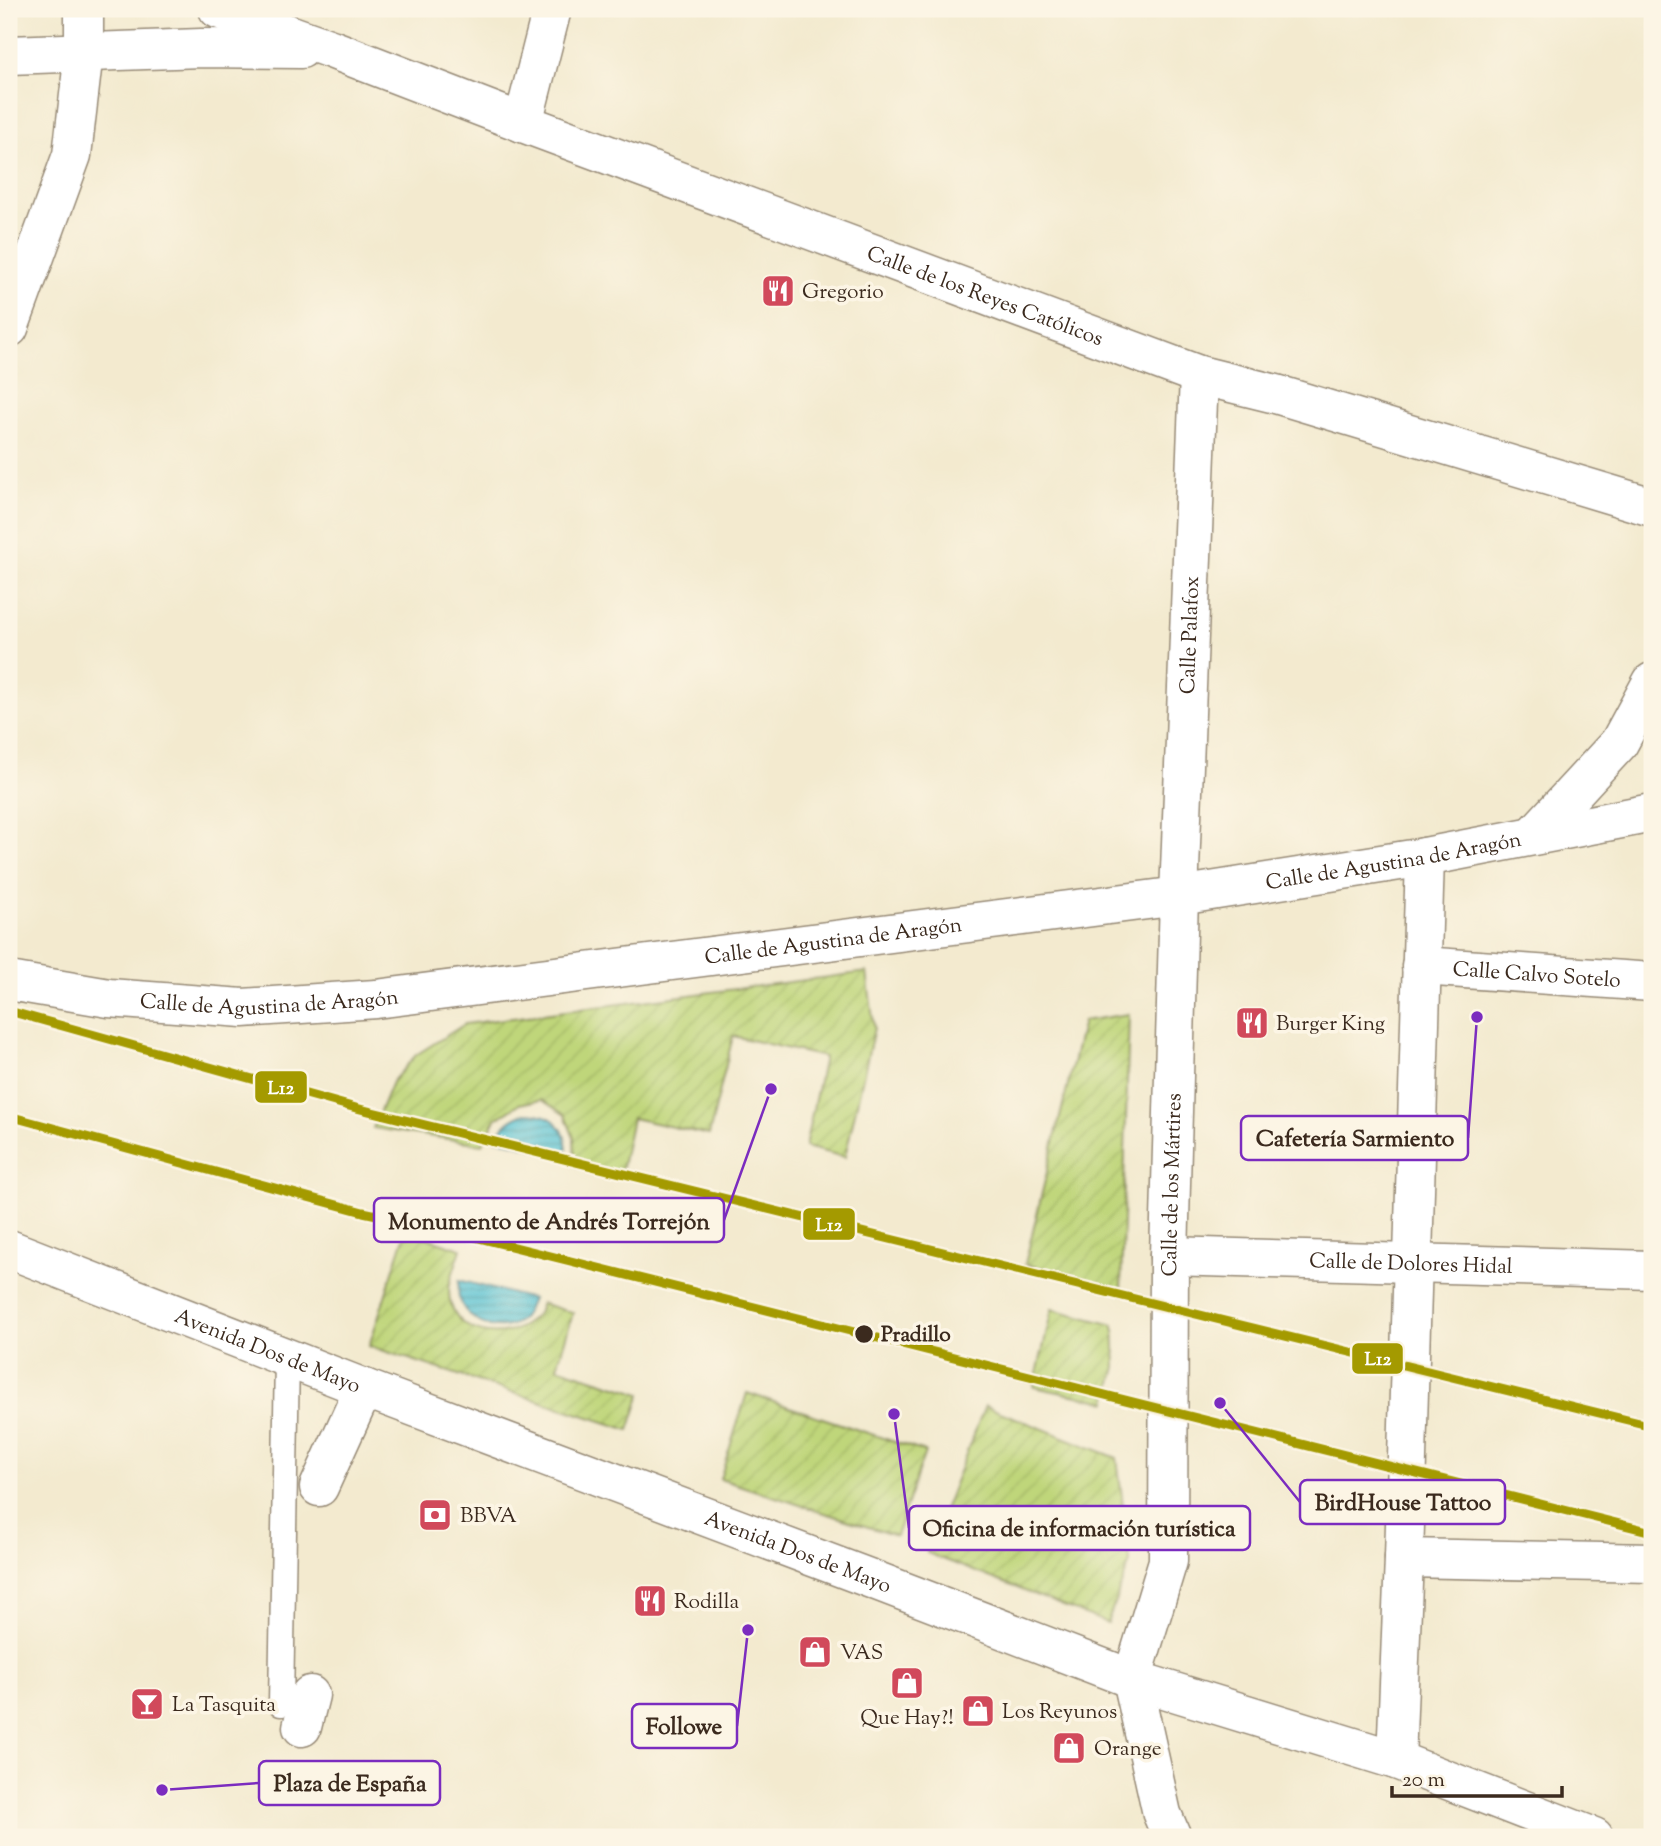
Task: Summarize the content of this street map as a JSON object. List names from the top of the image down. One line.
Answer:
{"streets":{"street":["Calle de los Reyes Católicos","Calle Palafox","Calle de Agustina de Aragón","Calle Calvo Sotelo","Calle de los Mártires","Calle de Dolores Hidal","Avenida Dos de Mayo"]},"crossings":[["Calle de los Reyes Católicos","Calle Palafox"],["Calle Palafox","Calle de Agustina de Aragón"],["Calle Palafox","Calle de los Mártires"],["Calle de Agustina de Aragón","Calle de los Mártires"],["Calle de los Mártires","Calle de Dolores Hidal"],["Calle de los Mártires","Avenida Dos de Mayo"]],"places":{"restaurant":["Gregorio","Burger King","Rodilla"],"other":["Cafetería Sarmiento","Monumento de Andrés Torrejón","Pradillo","BirdHouse Tattoo","Oficina de información turística","Followe","Plaza de España"],"bank":["BBVA"],"shop":["VAS","Que Hay?!","Los Reyunos","Orange"],"bar":["La Tasquita"]},"lines":["transit line L12"],"scale_bar":"20 m"}
